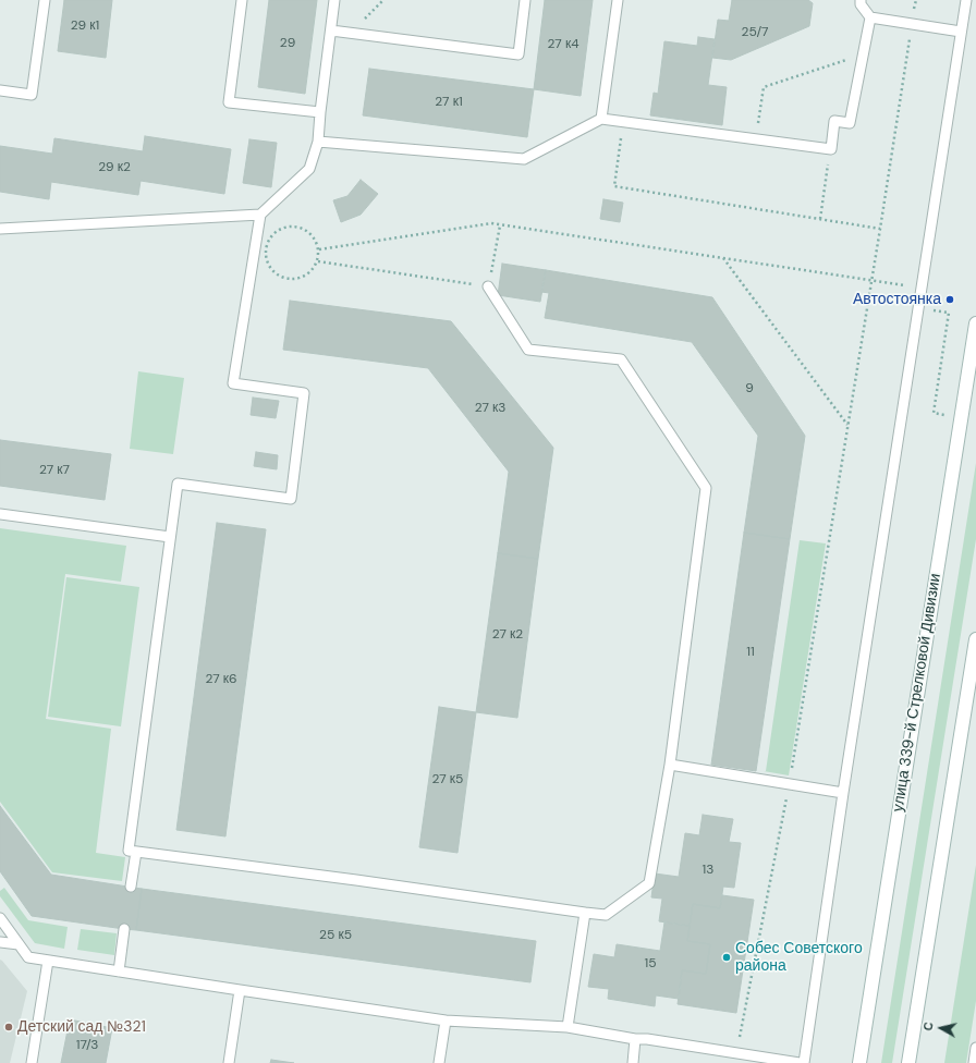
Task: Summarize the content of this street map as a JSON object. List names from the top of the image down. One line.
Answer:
{"streets":{"main road":["улица 339-й Стрелковой Дивизии"]},"places":["Автостоянка","Собес Советского района","Детский сад №321"],"house_numbers":["29 к1","25/7","29","27 к4","27 к1","29 к2","9","27 к3","27 к7","27 к2","11","27 к6","27 к5","13","25 к5","15","17/3"],"north":"left"}
